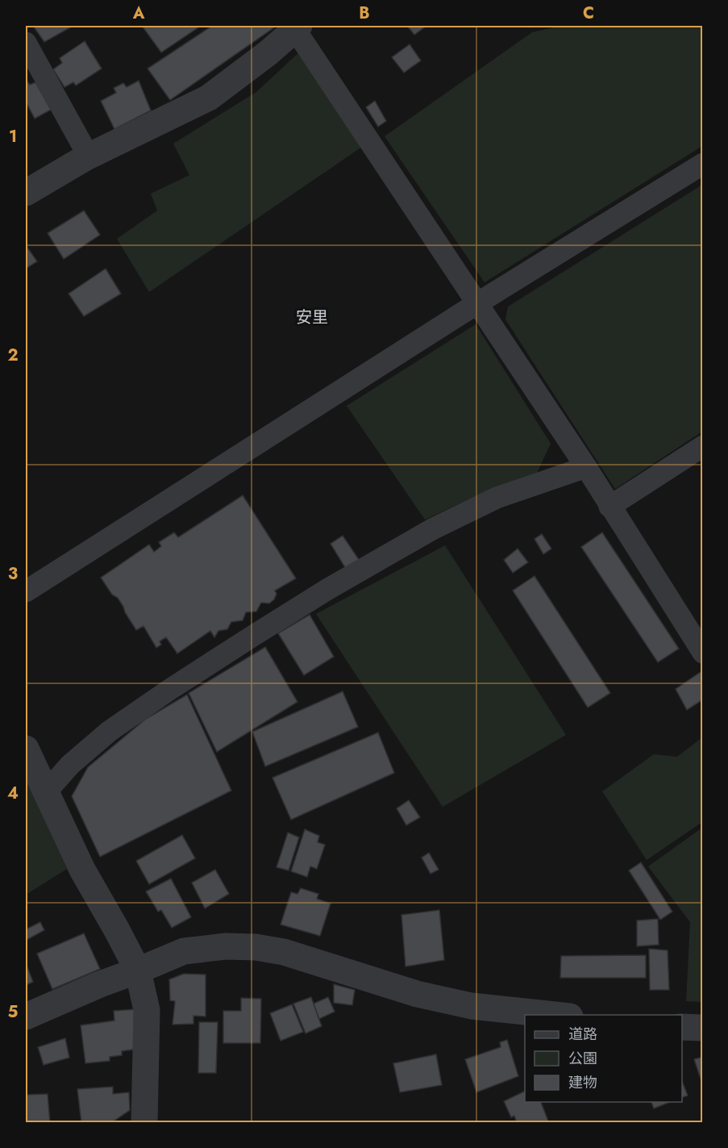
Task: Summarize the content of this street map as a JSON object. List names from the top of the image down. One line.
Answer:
{"districts":["安里"],"legend":["道路","公園","建物"],"grid":{"columns":["A","B","C"],"rows":["1","2","3","4","5"]}}
